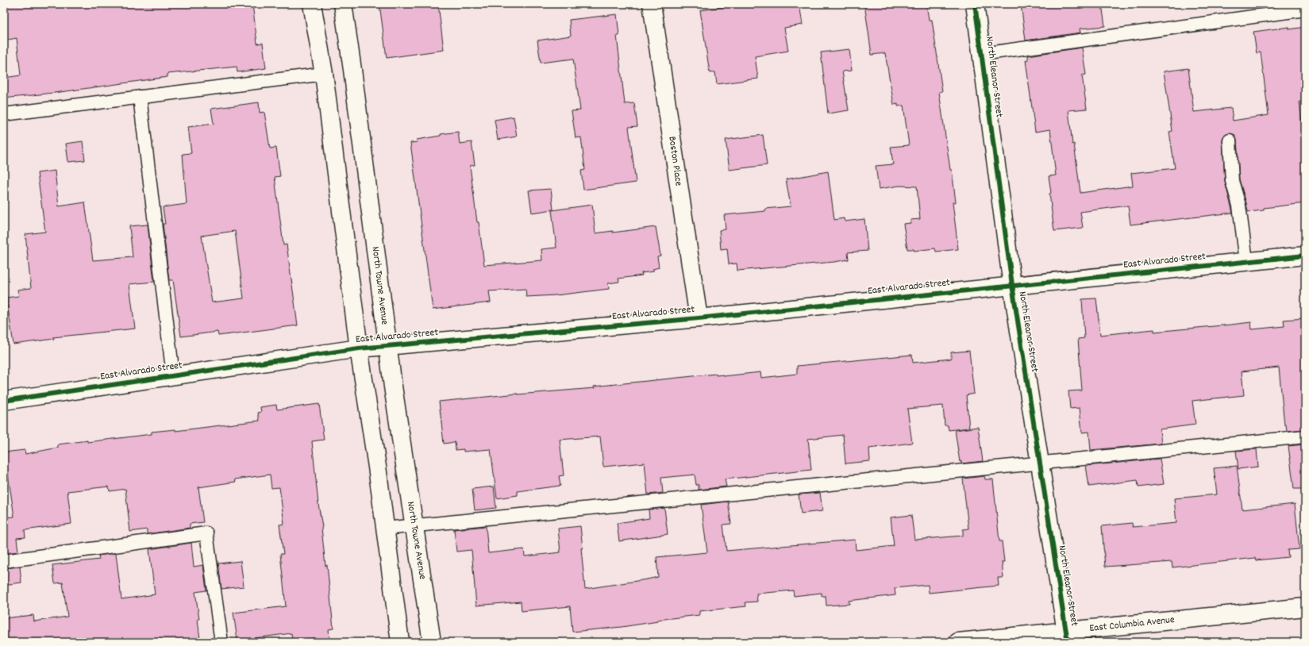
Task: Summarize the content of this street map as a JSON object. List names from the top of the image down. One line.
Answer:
{"streets":{"street":["North Eleanor Street","Boston Place","East Alvarado Street","North Towne Avenue","East Columbia Avenue"]},"crossings":[["North Eleanor Street","East Alvarado Street"],["North Eleanor Street","East Columbia Avenue"],["Boston Place","East Alvarado Street"],["East Alvarado Street","North Towne Avenue"]]}
